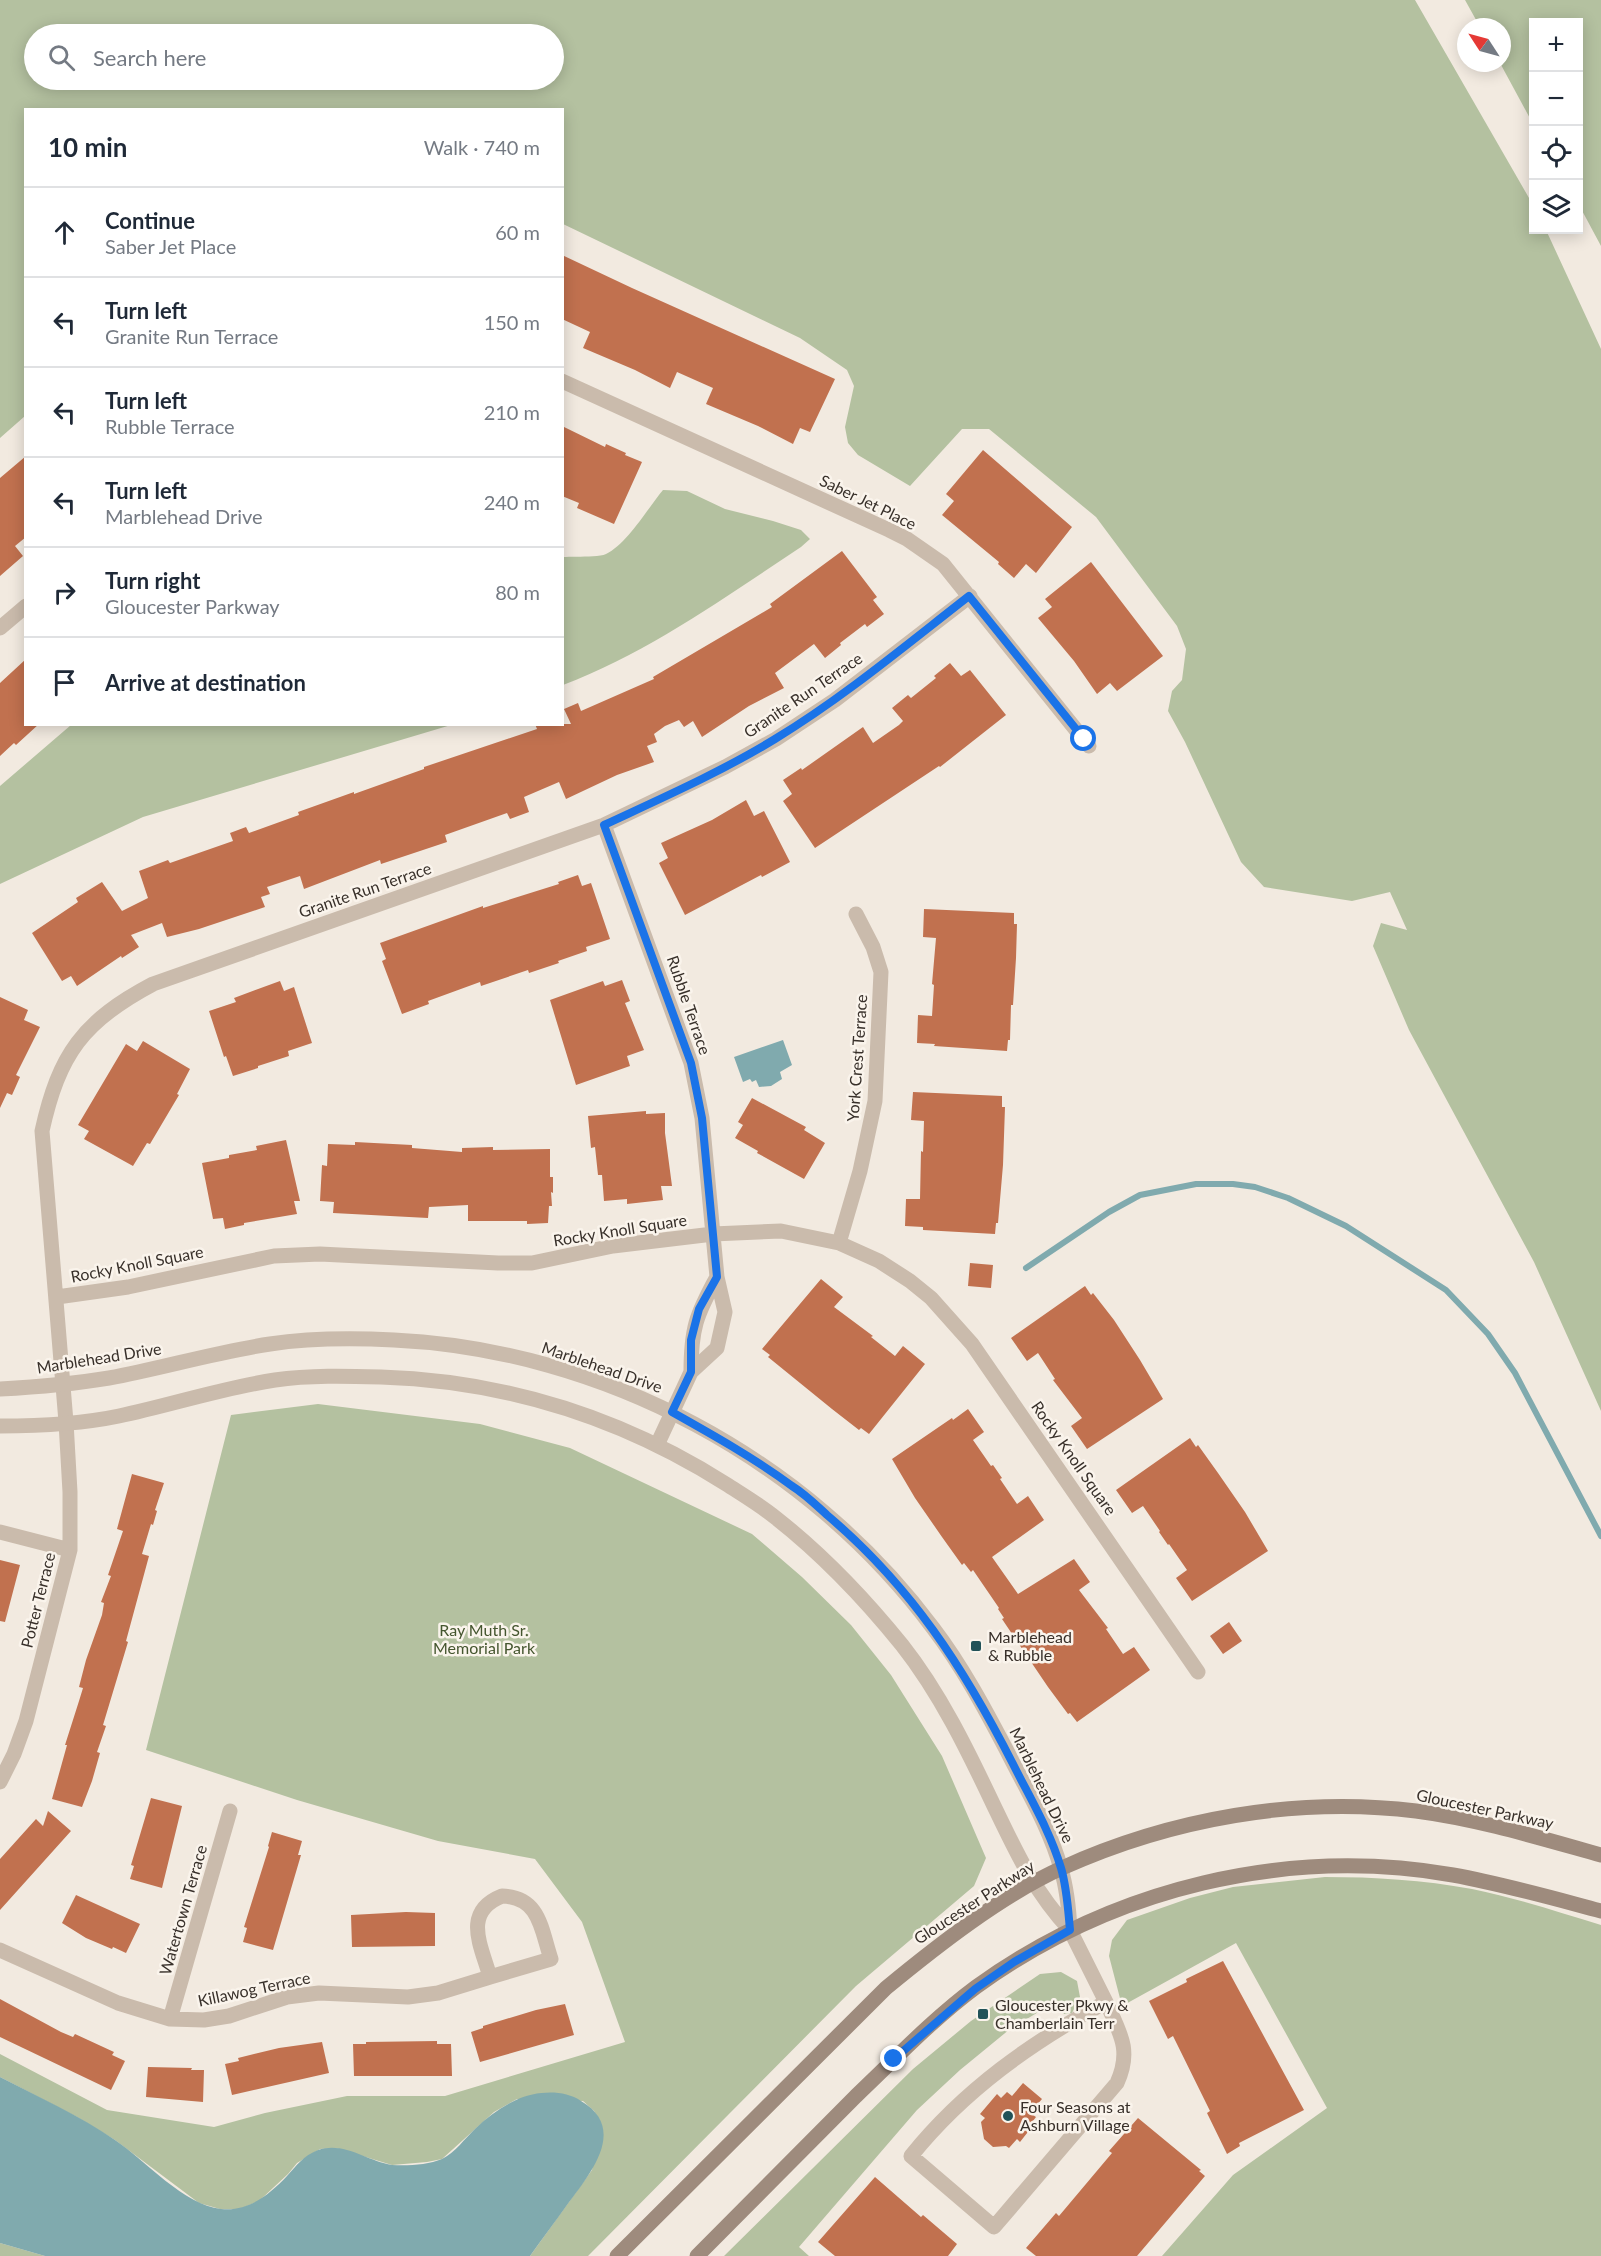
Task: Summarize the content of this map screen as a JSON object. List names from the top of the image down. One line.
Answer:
{"streets":{"main road":["Gloucester Parkway"],"street":["Saber Jet Place","Granite Run Terrace","Rubble Terrace","York Crest Terrace","Rocky Knoll Square","Marblehead Drive","Potter Terrace","Watertown Terrace","Killawog Terrace"]},"crossings":[["Saber Jet Place","Granite Run Terrace"],["Granite Run Terrace","Rubble Terrace"],["Granite Run Terrace","Rocky Knoll Square"],["Granite Run Terrace","Marblehead Drive"],["Granite Run Terrace","Potter Terrace"],["Rubble Terrace","Rocky Knoll Square"],["Rubble Terrace","Marblehead Drive"],["York Crest Terrace","Rocky Knoll Square"],["Marblehead Drive","Potter Terrace"],["Marblehead Drive","Gloucester Parkway"],["Watertown Terrace","Killawog Terrace"]],"parks":["Ray Muth Sr. Memorial Park"],"places":{"transit":["Marblehead & Rubble","Gloucester Pkwy & Chamberlain Terr"],"other":["Four Seasons at Ashburn Village"]},"north":"top left","page":{"map_buttons":["+","−"],"search":"Search here","heading":["10 min","Walk · 740 m"],"list":[["Continue","Saber Jet Place","60 m"],["Turn left","Granite Run Terrace","150 m"],["Turn left","Rubble Terrace","210 m"],["Turn left","Marblehead Drive","240 m"],["Turn right","Gloucester Parkway","80 m"],"Arrive at destination"]}}
